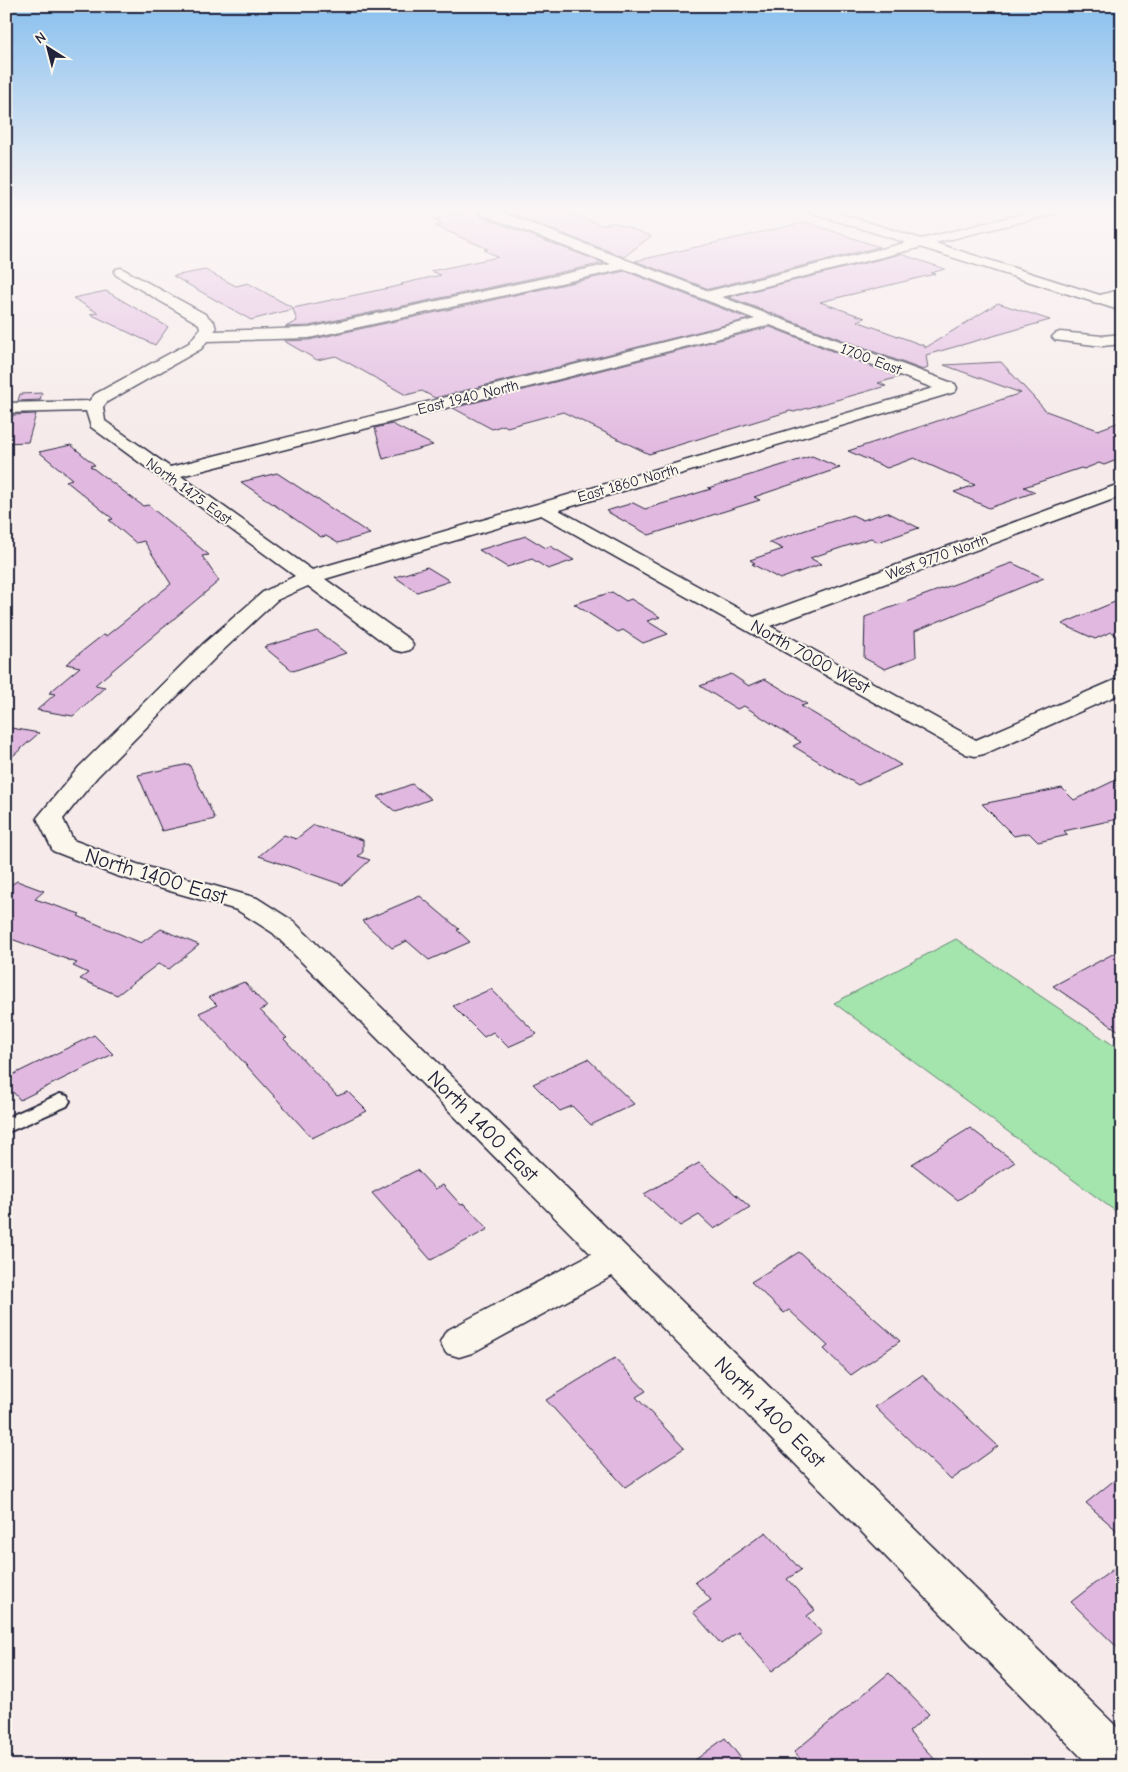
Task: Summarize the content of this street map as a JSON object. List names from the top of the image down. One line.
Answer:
{"streets":{"street":["1700 East","East 1940 North","East 1860 North","North 1475 East","West 9770 North","North 7000 West","North 1400 East"]},"crossings":[["1700 East","East 1940 North"],["1700 East","East 1860 North"],["East 1940 North","North 1475 East"],["East 1860 North","North 1475 East"],["East 1860 North","North 7000 West"],["East 1860 North","North 1400 East"],["North 1475 East","North 1400 East"],["West 9770 North","North 7000 West"]],"north":"top left"}
